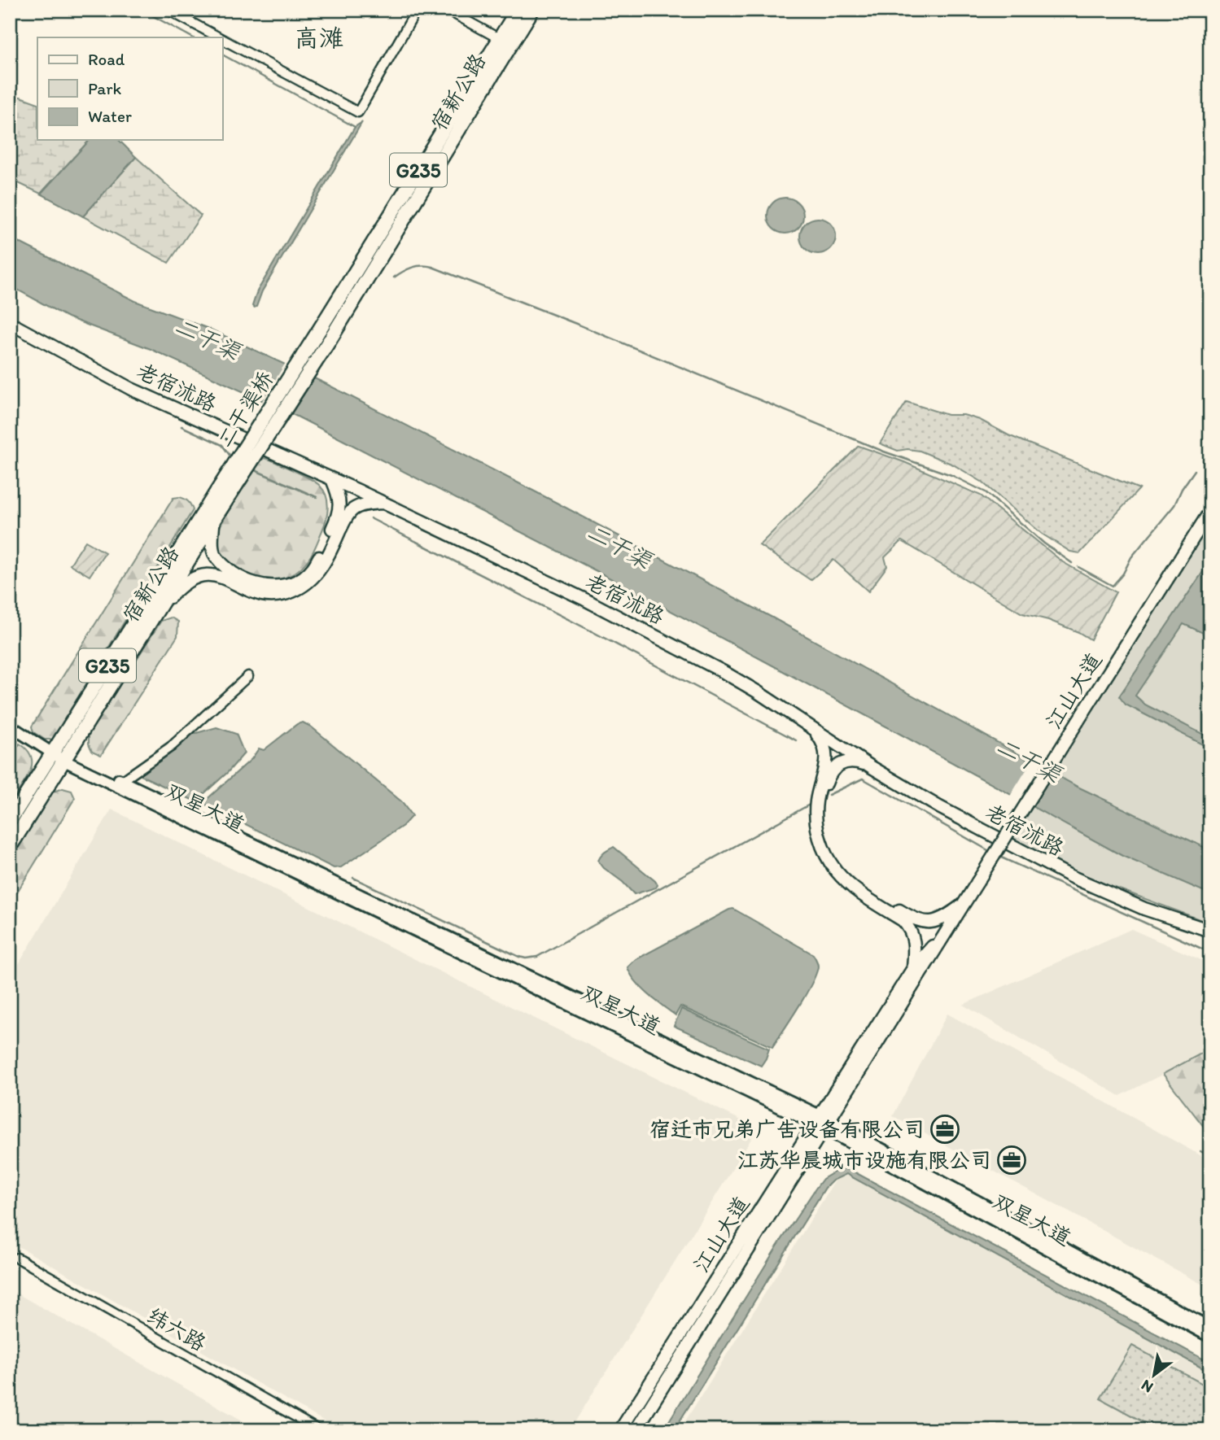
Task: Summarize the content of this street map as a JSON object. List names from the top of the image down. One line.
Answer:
{"streets":{"highway":["宿新公路","G235","二干渠桥"],"main road":["老宿沭路","江山大道"],"street":["双星大道","纬六路"]},"crossings":[["宿新公路","二干渠桥"],["宿新公路","双星大道"],["江山大道","双星大道"]],"districts":["高滩"],"water":["二干渠"],"places":{"office":["宿迁市兄弟广告设备有限公司","江苏华晨城市设施有限公司"]},"legend":["Road","Park","Water"],"north":"bottom left"}
